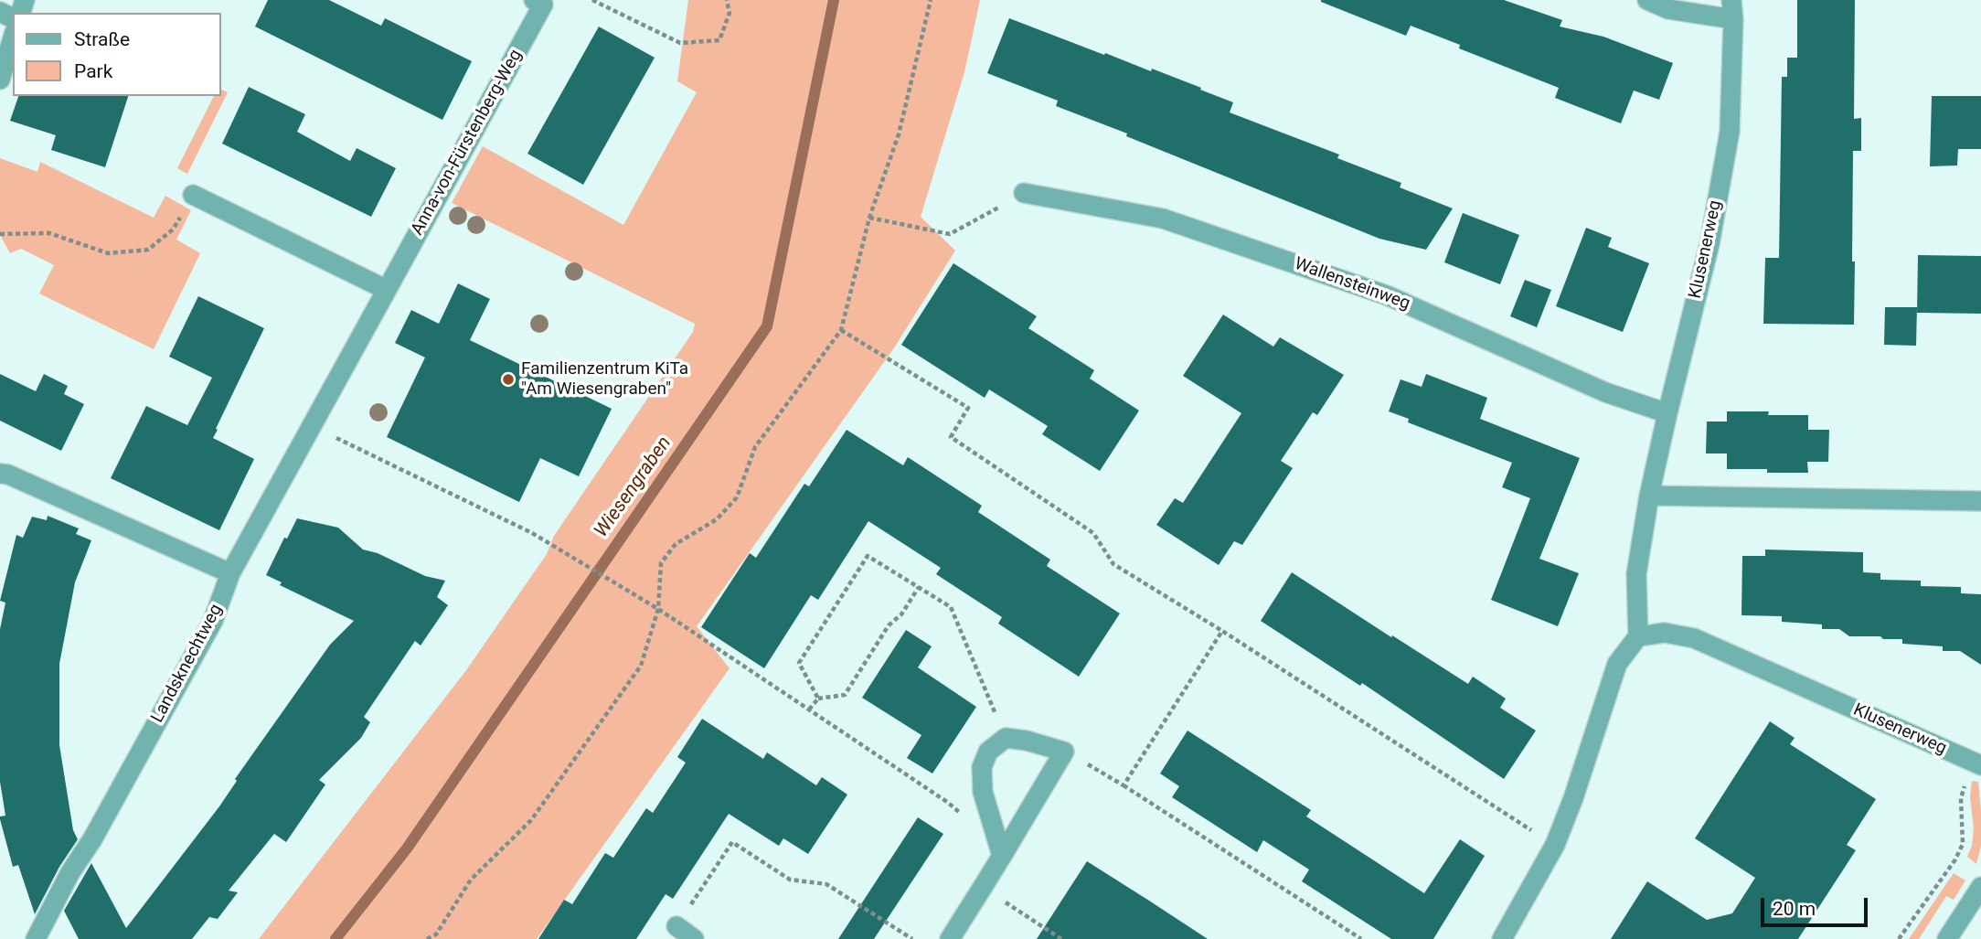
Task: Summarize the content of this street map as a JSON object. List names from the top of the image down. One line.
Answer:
{"streets":{"street":["Anna-von-Fürstenberg-Weg","Klusenerweg","Wallensteinweg","Landsknechtweg"]},"crossings":[["Anna-von-Fürstenberg-Weg","Landsknechtweg"],["Klusenerweg","Wallensteinweg"]],"water":["Wiesengraben"],"places":["Familienzentrum KiTa \"Am Wiesengraben\""],"legend":["Straße","Park"],"scale_bar":"20 m"}
